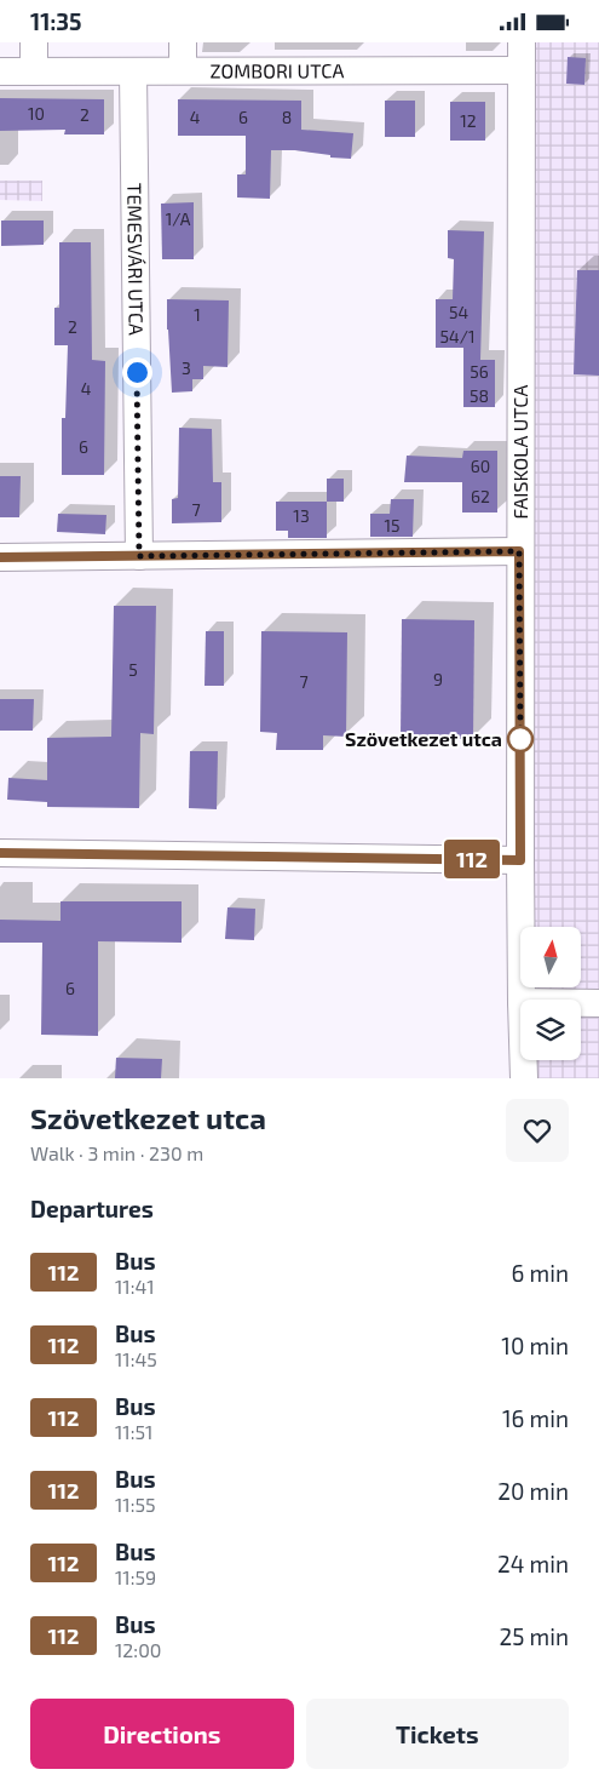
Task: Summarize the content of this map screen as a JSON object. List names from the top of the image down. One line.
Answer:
{"streets":{"street":["ZOMBORI UTCA","TEMESVÁRI UTCA","FAISKOLA UTCA"]},"crossings":[["ZOMBORI UTCA","TEMESVÁRI UTCA"],["ZOMBORI UTCA","FAISKOLA UTCA"]],"places":["Szövetkezet utca"],"lines":["bus line 112"],"house_numbers":["10","2","4","6","8","12","1/A","54","1","2","54/1","3","56","4","58","6","60","62","7","13","15","5","9","7","6"],"north":"top","page":{"status":"11:35","on_map":"112","heading":[["Szövetkezet utca","Walk · 3 min · 230 m"],"Departures"],"list":[{"mark":"112","name":"Bus","note":"11:41","value":"6 min"},{"mark":"112","name":"Bus","note":"11:45","value":"10 min"},{"mark":"112","name":"Bus","note":"11:51","value":"16 min"},{"mark":"112","name":"Bus","note":"11:55","value":"20 min"},{"mark":"112","name":"Bus","note":"11:59","value":"24 min"},{"mark":"112","name":"Bus","note":"12:00","value":"25 min"}],"buttons":["Directions","Tickets"]}}
